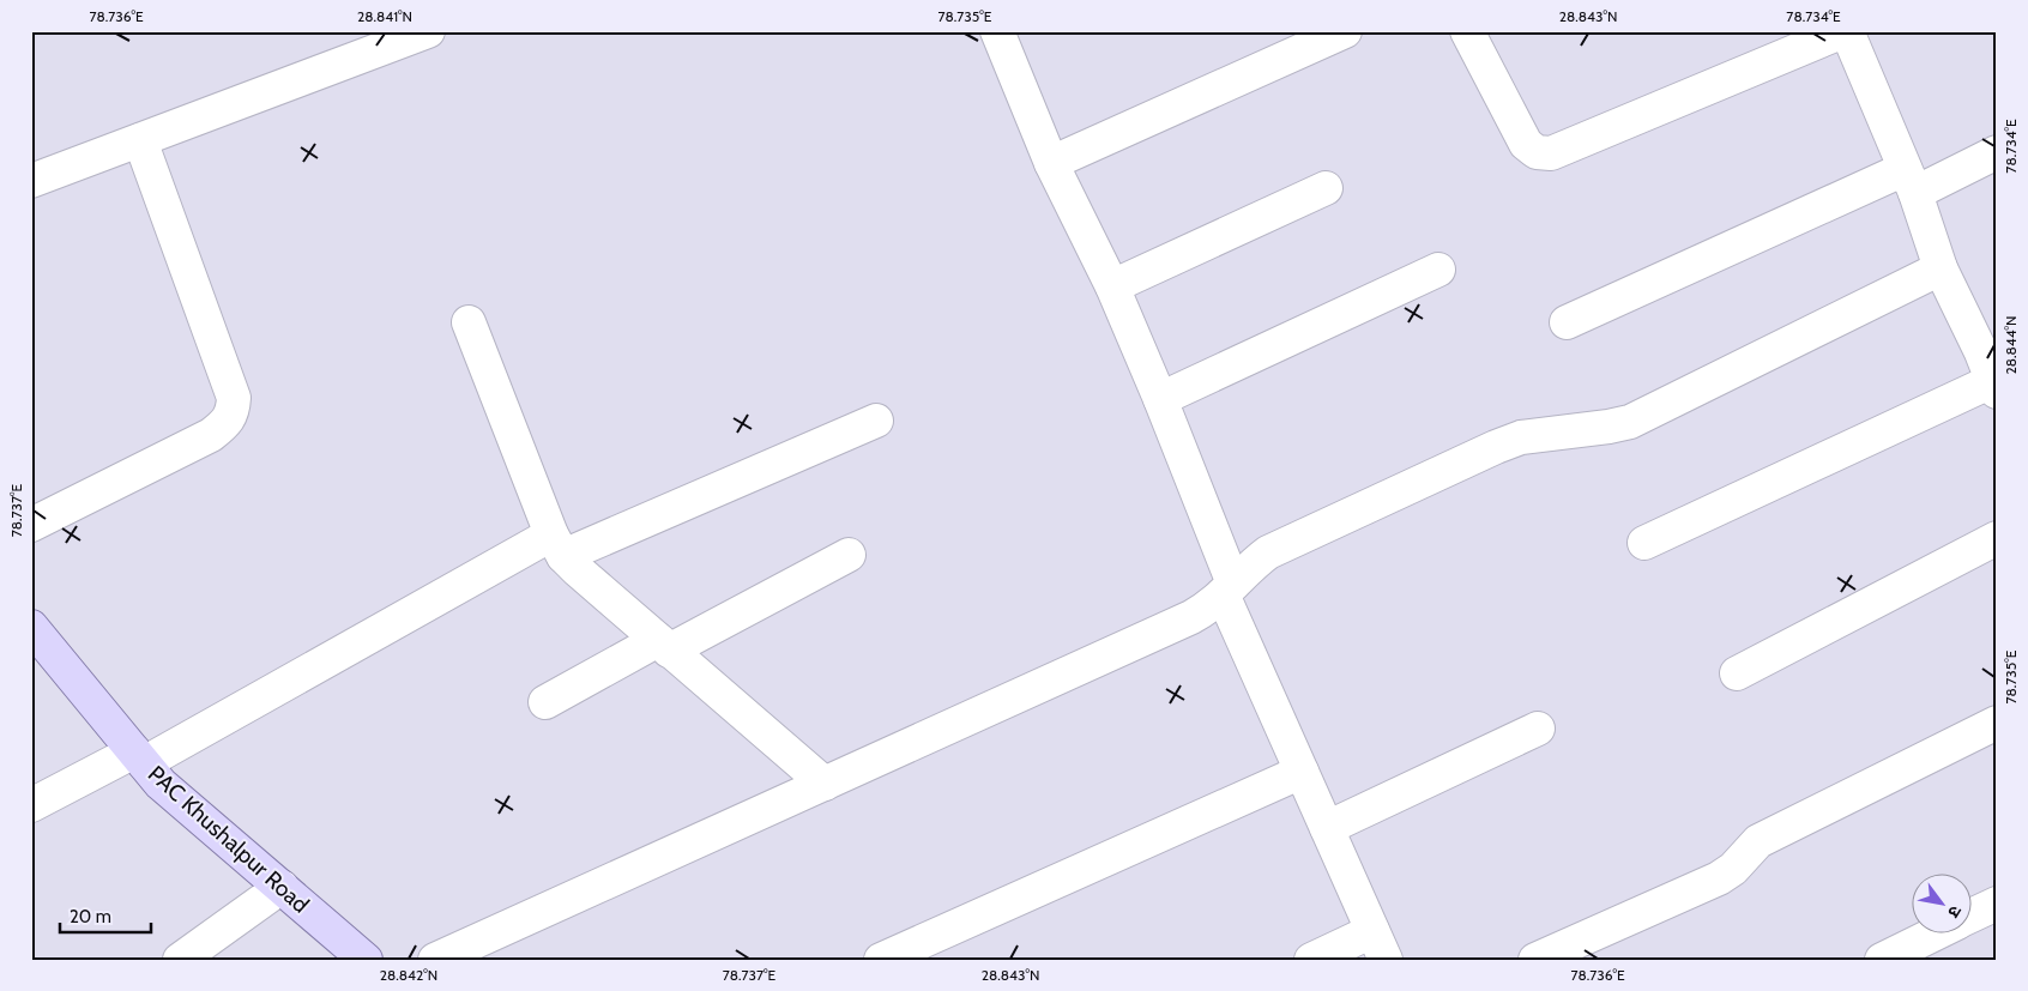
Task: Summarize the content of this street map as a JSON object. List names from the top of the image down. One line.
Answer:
{"streets":{"main road":["PAC Khushalpur Road"]},"scale_bar":"20 m","north":"bottom right","coordinates":["78.736°E","28.841°N","78.735°E","28.843°N","78.734°E","28.844°N","78.737°E","28.842°N"]}
